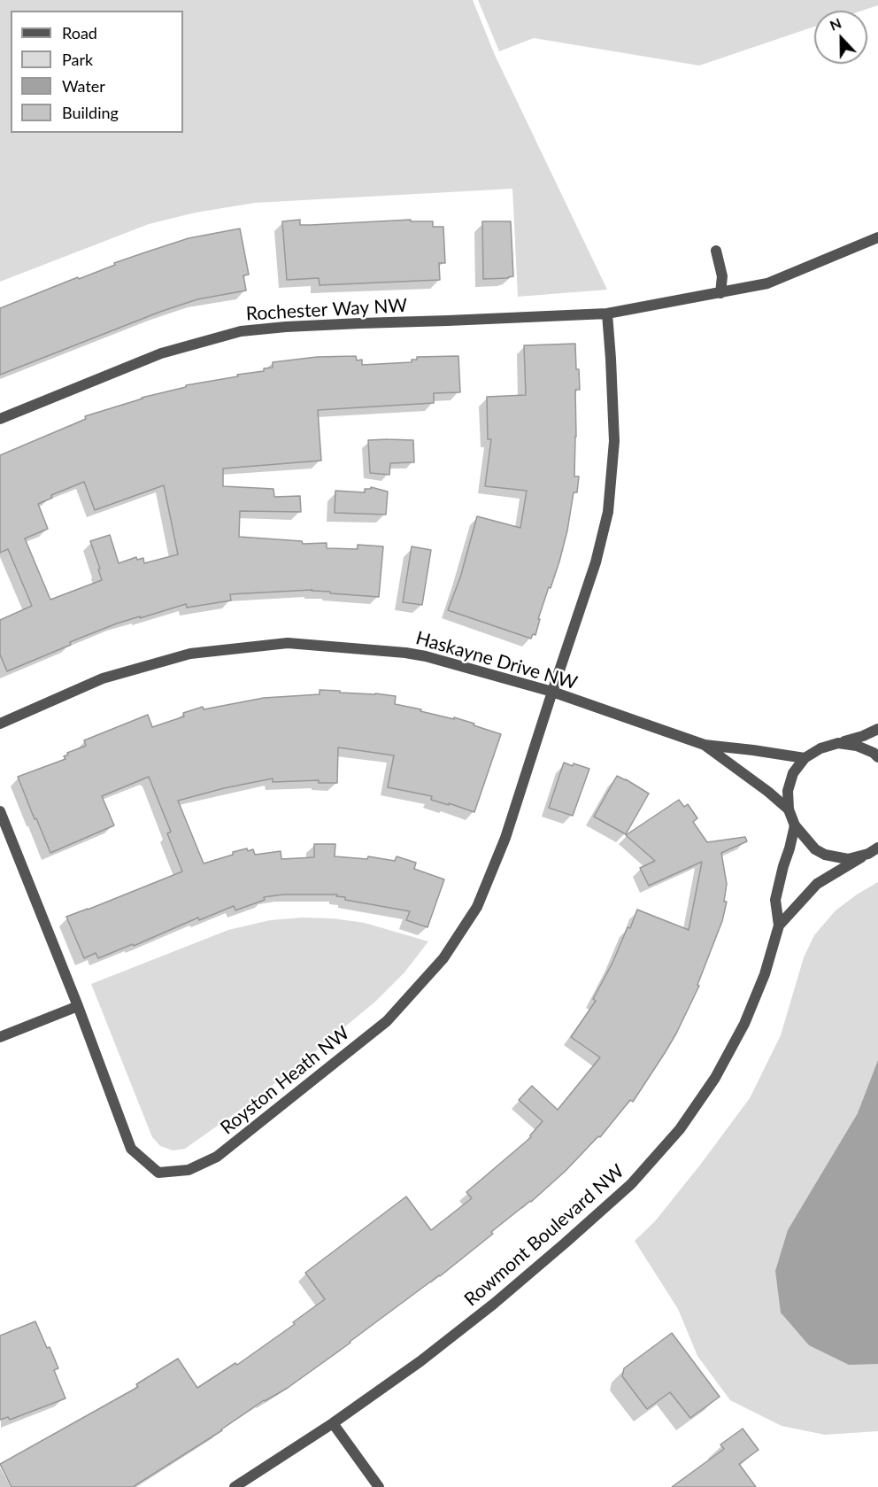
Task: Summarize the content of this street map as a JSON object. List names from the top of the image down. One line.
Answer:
{"streets":{"street":["Rochester Way NW","Haskayne Drive NW","Royston Heath NW","Rowmont Boulevard NW"]},"crossings":[["Rochester Way NW","Royston Heath NW"],["Haskayne Drive NW","Royston Heath NW"]],"legend":["Road","Park","Water","Building"],"north":"top"}
